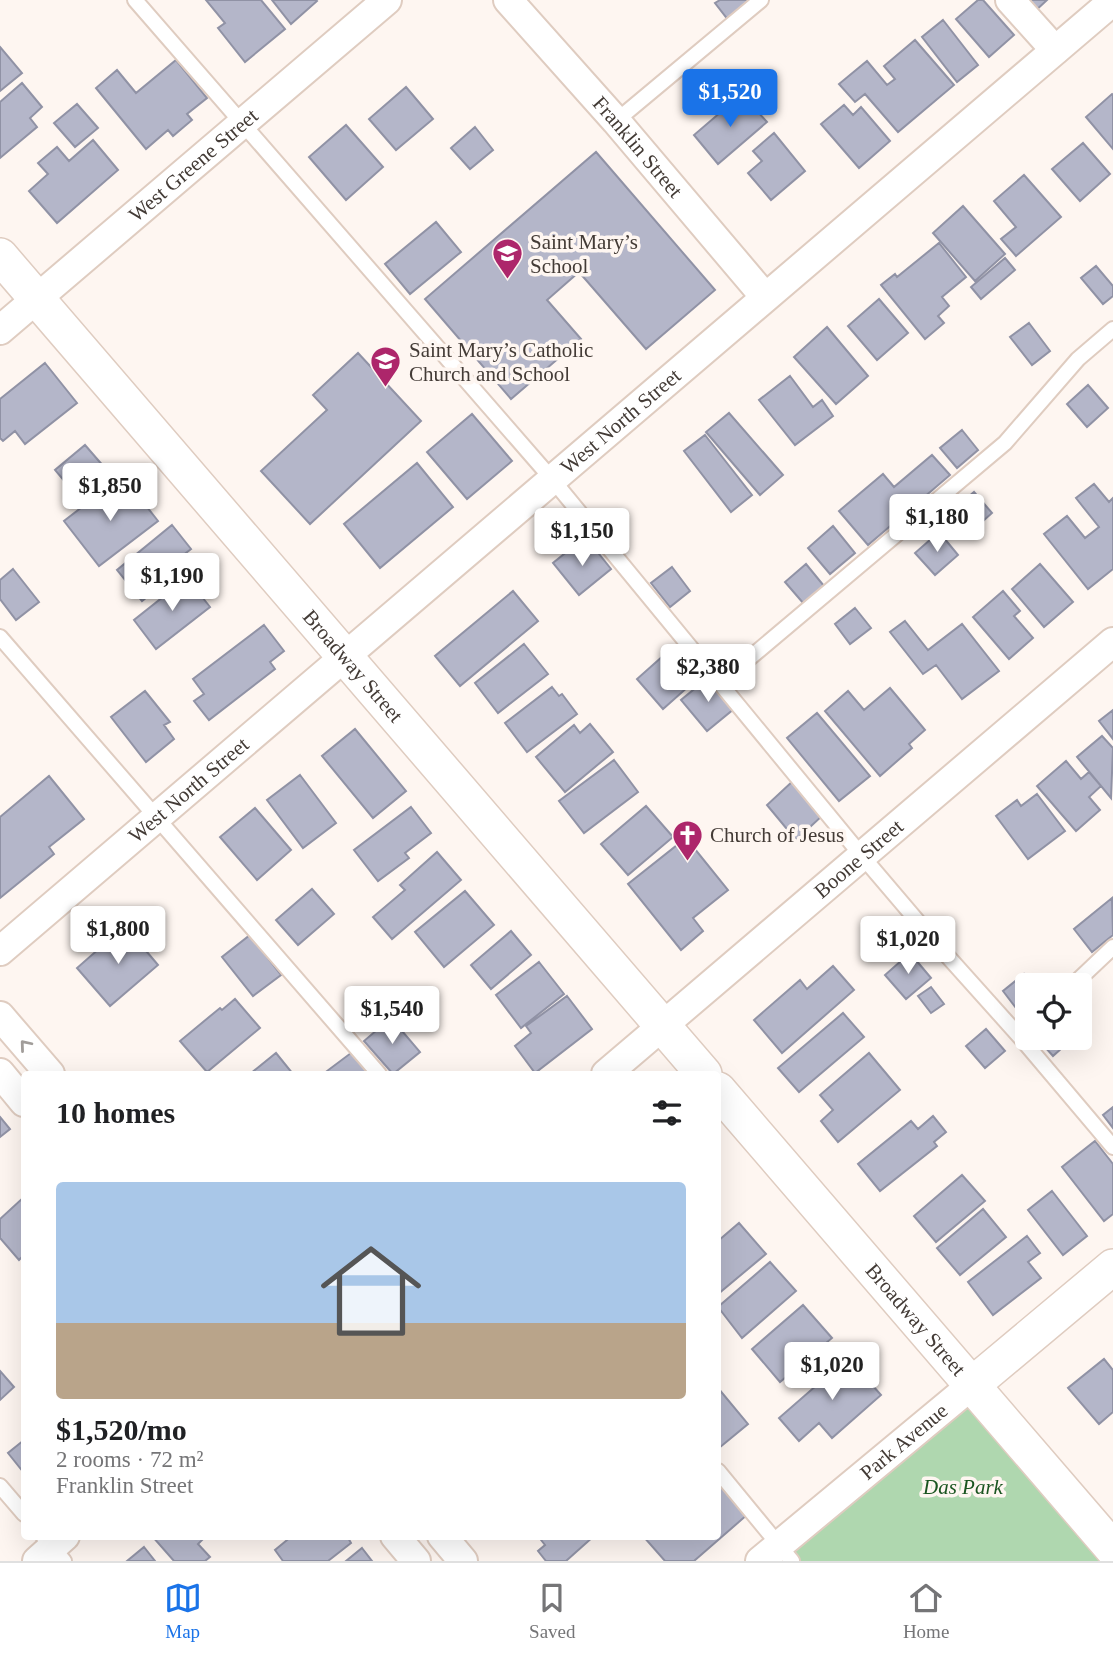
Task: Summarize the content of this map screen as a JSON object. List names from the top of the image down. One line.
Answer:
{"streets":{"street":["Franklin Street","West Greene Street","West North Street","Broadway Street","Boone Street","Park Avenue"]},"crossings":[["Franklin Street","West North Street"],["West Greene Street","Broadway Street"],["West North Street","Broadway Street"],["Broadway Street","Boone Street"],["Broadway Street","Park Avenue"]],"parks":["Das Park"],"places":{"school or university":["Saint Mary’s School","Saint Mary’s Catholic Church and School"],"church":["Church of Jesus"]},"page":{"price":["$1,520","$1,850","$1,180","$1,150","$1,190","$2,380","$1,800","$1,020","$1,540","$1,020"],"heading":"10 homes","list":[{"name":"$1,520/mo","note":"2 rooms · 72 m² · Franklin Street"}],"tabs":["Map","Saved","Home"]}}
